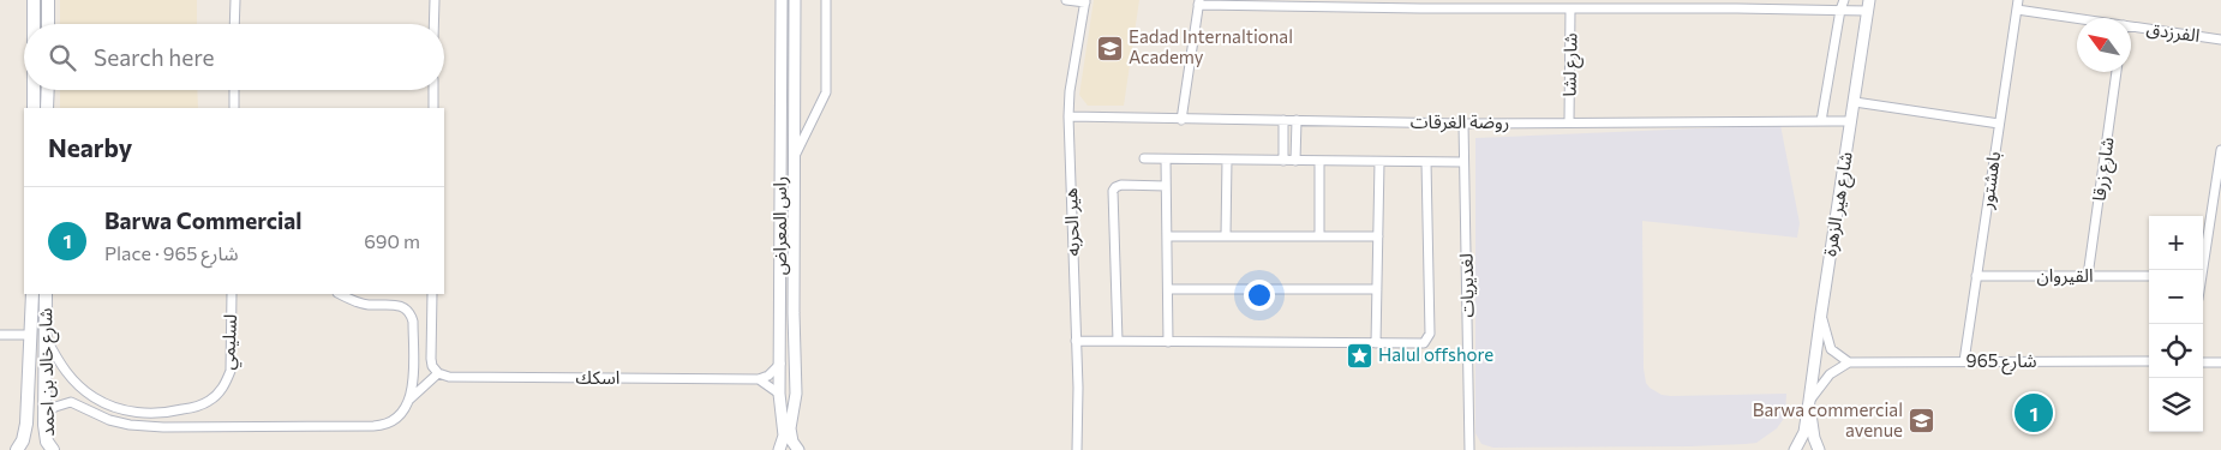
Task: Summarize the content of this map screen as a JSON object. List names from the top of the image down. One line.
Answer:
{"streets":{"main road":["شارع خالد بن احمد"],"street":["الفرزدق","شارع لشا","روضة الغرقات","شارع زرقا","باهشتور","شارع هير الزهرة","هير الحربه","راس المعراض","القيروان","لغديريات","لسليمي","شارع 965","اسكك"]},"crossings":[["الفرزدق","باهشتور"],["شارع لشا","روضة الغرقات"],["شارع لشا","شارع هير الزهرة"],["روضة الغرقات","شارع هير الزهرة"],["روضة الغرقات","هير الحربه"],["روضة الغرقات","لغديريات"],["شارع زرقا","القيروان"],["باهشتور","القيروان"],["باهشتور","شارع 965"],["لسليمي","شارع خالد بن احمد"]],"places":{"school or university":["Eadad Internaltional Academy","Barwa commercial avenue"],"place":["Halul offshore"]},"north":"top left","page":{"search":"Search here","heading":"Nearby","list":[{"mark":"1","name":"Barwa Commercial","note":"Place · شارع 965","value":"690 m"}],"map_buttons":["+","−"],"pins":"1"}}
